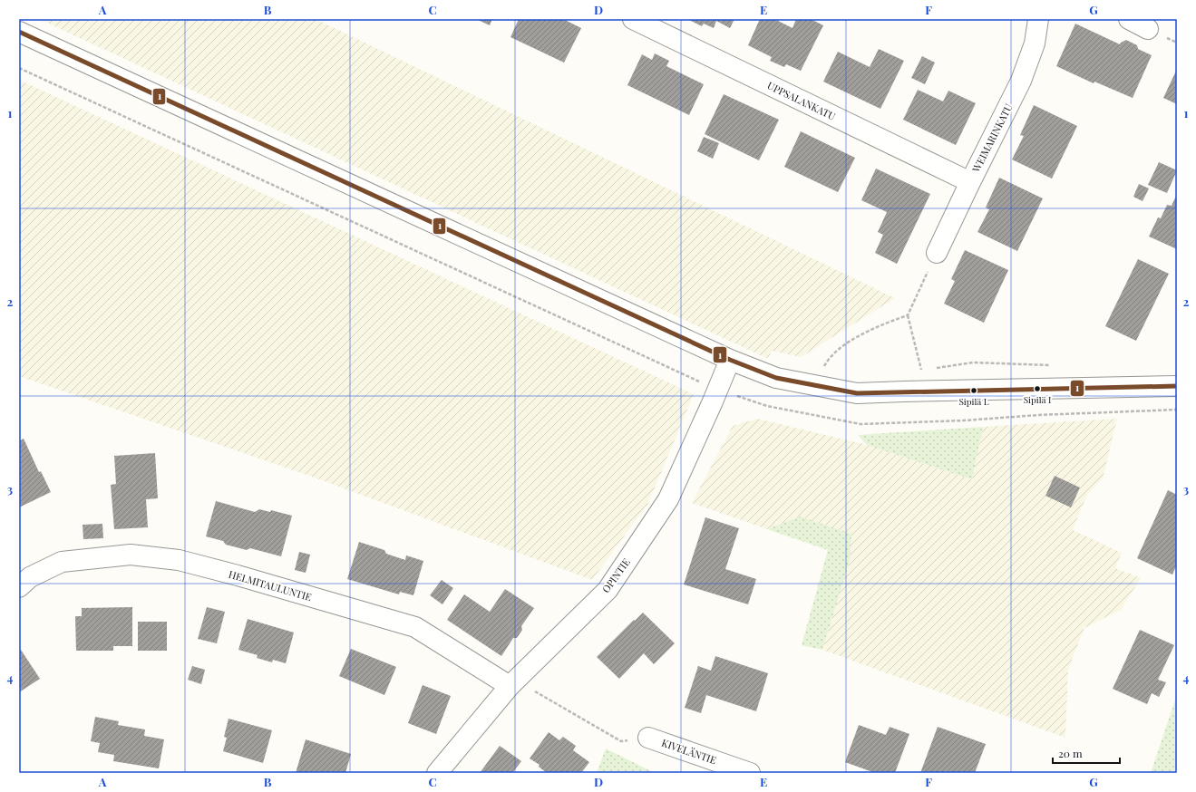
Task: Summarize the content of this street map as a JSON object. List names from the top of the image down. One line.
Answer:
{"streets":{"street":["UPPSALANKATU","WEIMARINKATU","OPINTIE","HELMITAULUNTIE","KIVELÄNTIE"]},"crossings":[["UPPSALANKATU","WEIMARINKATU"],["OPINTIE","HELMITAULUNTIE"]],"places":["Sipilä I","Sipilä L"],"lines":["transit line 1"],"scale_bar":"20 m","grid":{"columns":["A","B","C","D","E","F","G"],"rows":["1","2","3","4"]}}
